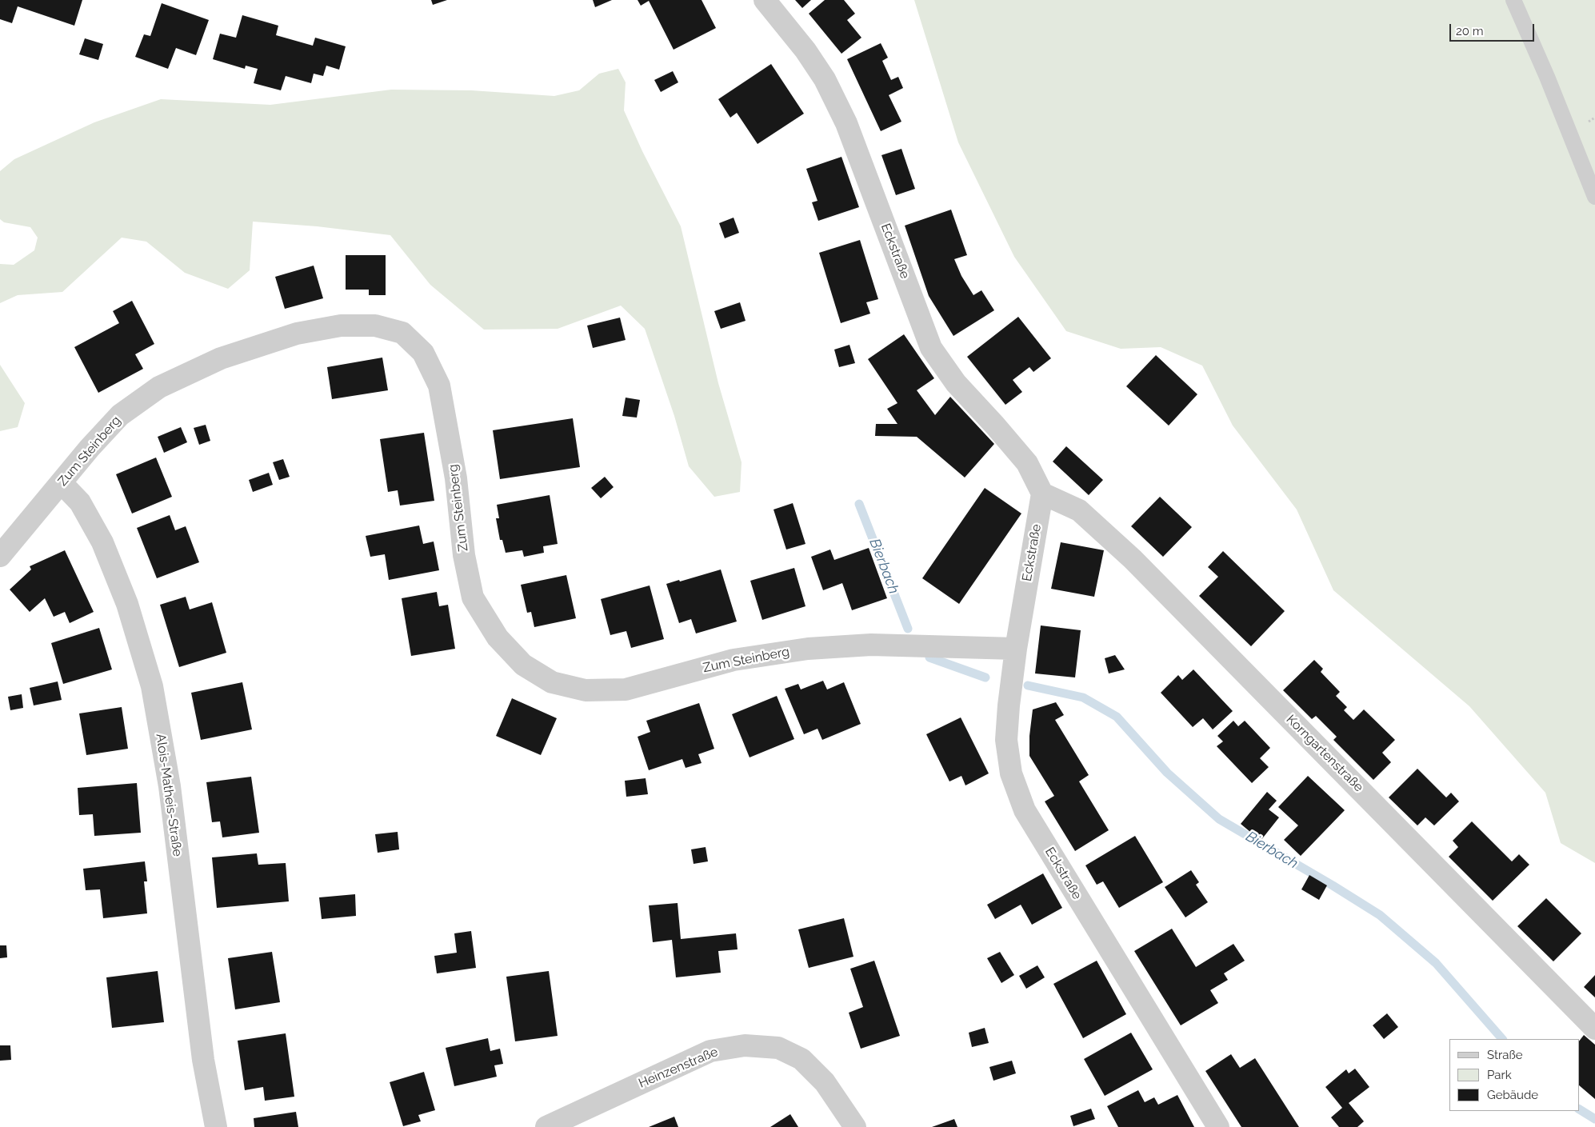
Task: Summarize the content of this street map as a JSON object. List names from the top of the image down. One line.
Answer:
{"streets":{"street":["Eckstraße","Zum Steinberg","Korngartenstraße","Alois-Matheis-Straße","Heinzenstraße"]},"crossings":[["Eckstraße","Zum Steinberg"],["Eckstraße","Korngartenstraße"],["Zum Steinberg","Alois-Matheis-Straße"]],"water":["Bierbach"],"legend":["Straße","Park","Gebäude"],"scale_bar":"20 m"}
